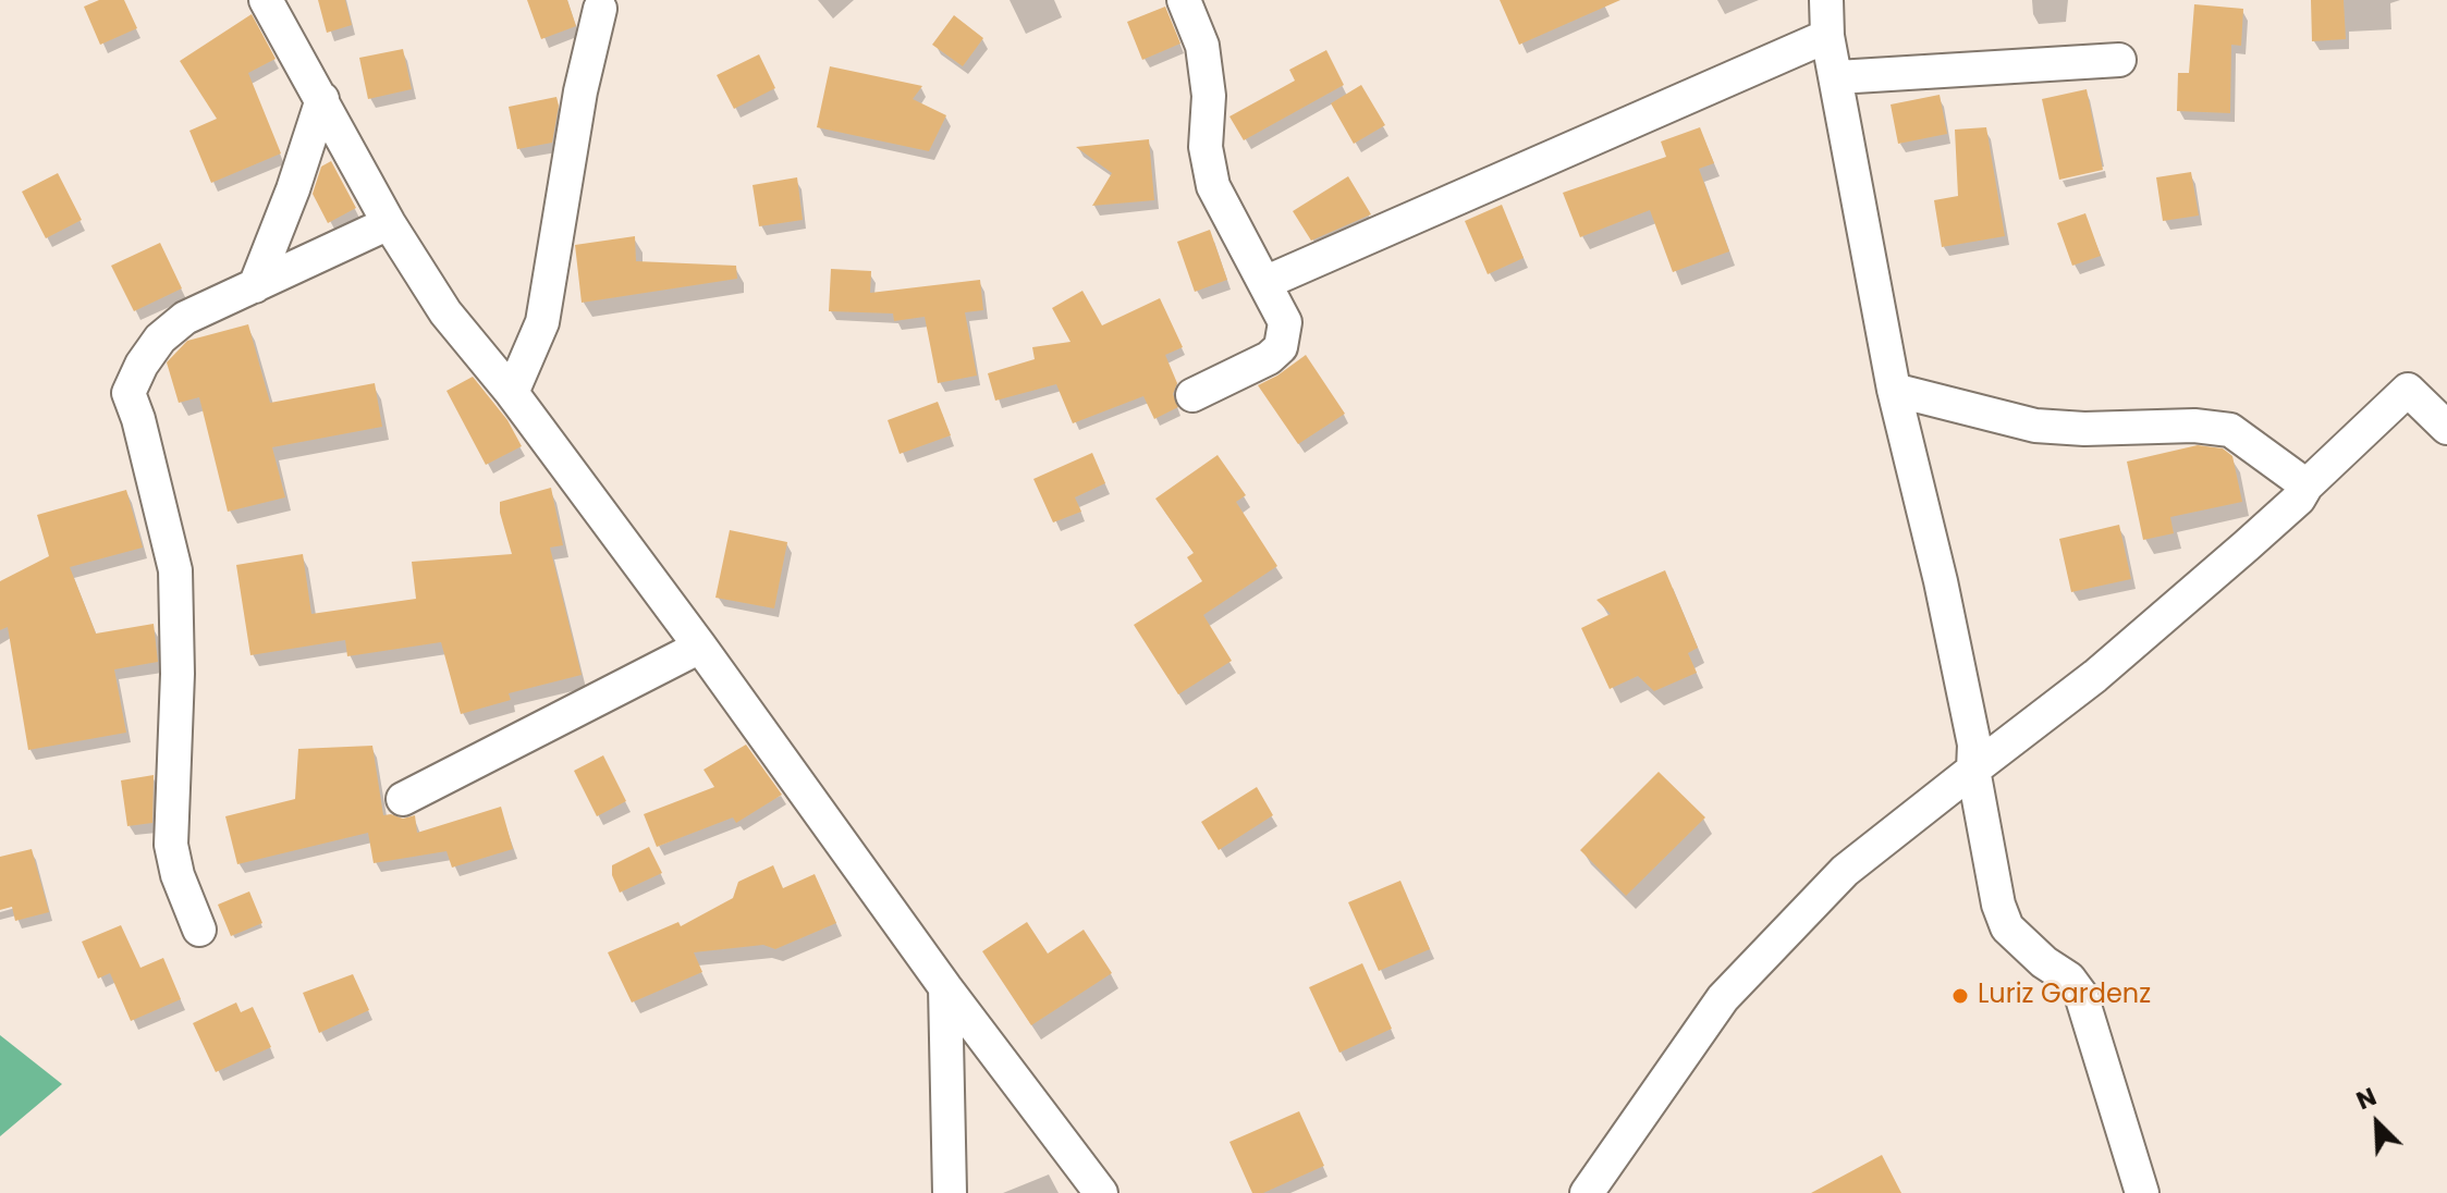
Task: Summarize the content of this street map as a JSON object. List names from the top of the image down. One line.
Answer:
{"places":["Luriz Gardenz"],"north":"top left"}
